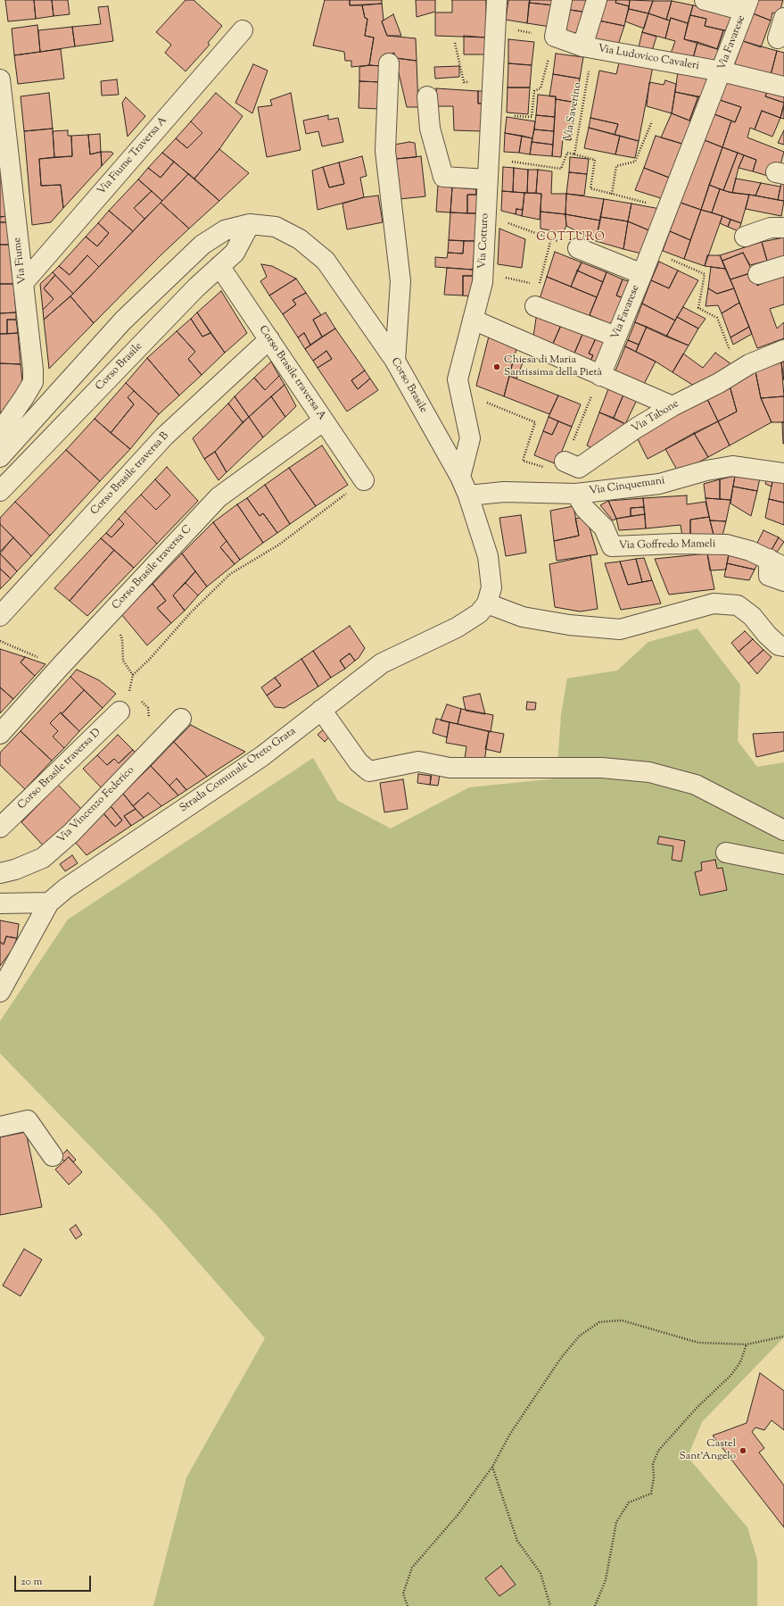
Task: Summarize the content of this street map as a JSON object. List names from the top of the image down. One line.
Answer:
{"streets":{"street":["Via Favarese","Via Ludovico Cavaleri","Via Fiume Traversa A","Via Cotturo","Via Fiume","Corso Brasile","Corso Brasile traversa A","Via Tabone","Corso Brasile traversa B","Via Cinquemani","Via Goffredo Mameli","Corso Brasile traversa C","Corso Brasile traversa D","Strada Comunale Oreto Grata","Via Vincenzo Federico"],"path":["Via Saverino"]},"crossings":[["Via Favarese","Via Ludovico Cavaleri"],["Via Ludovico Cavaleri","Via Saverino"],["Via Saverino","Via Cotturo"],["Via Fiume Traversa A","Via Fiume"],["Via Cotturo","Corso Brasile"],["Corso Brasile","Corso Brasile traversa A"],["Corso Brasile","Via Cinquemani"],["Corso Brasile","Strada Comunale Oreto Grata"],["Corso Brasile traversa A","Corso Brasile traversa B"],["Corso Brasile traversa A","Corso Brasile traversa C"],["Via Cinquemani","Via Goffredo Mameli"]],"districts":["COTTURO"],"places":["Chiesa di Maria Santissima della Pietà","Castel Sant'Angelo"],"scale_bar":"20 m"}
